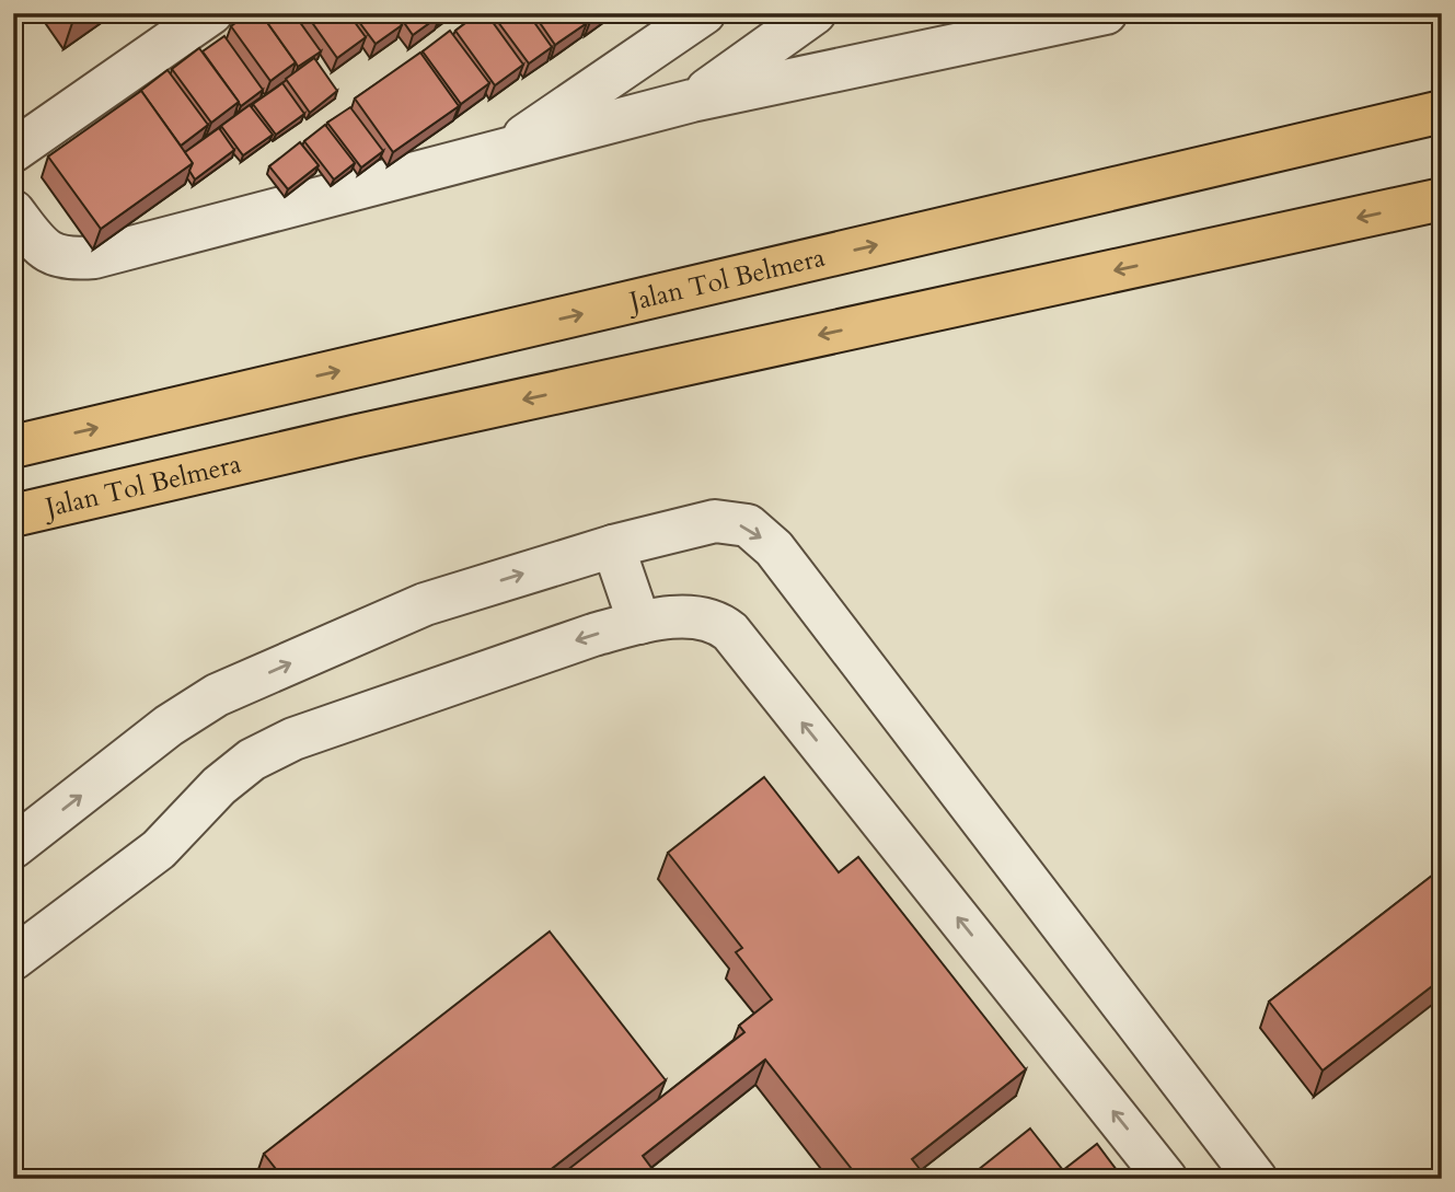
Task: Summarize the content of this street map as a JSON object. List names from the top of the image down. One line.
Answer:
{"streets":{"highway":["Jalan Tol Belmera"]}}
